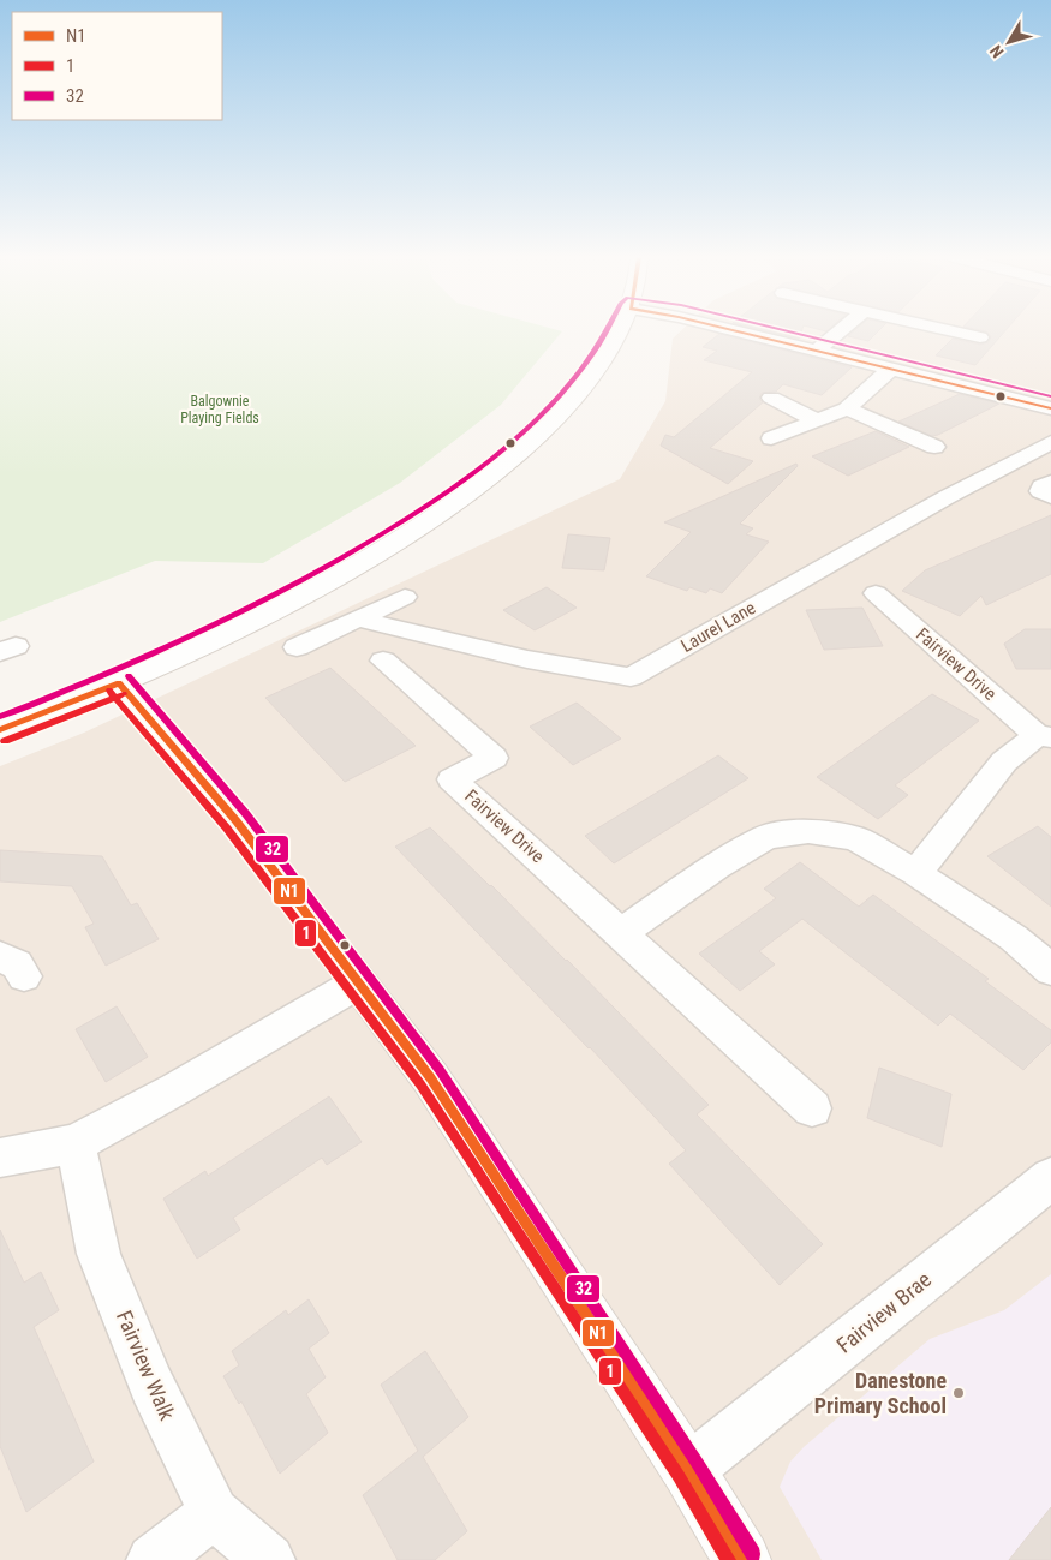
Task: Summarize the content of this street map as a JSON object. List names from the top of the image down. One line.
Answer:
{"streets":{"street":["Laurel Lane","Fairview Drive","Fairview Brae","Fairview Walk"]},"parks":["Balgownie Playing Fields"],"places":["Danestone Primary School"],"lines":["transit line N1","transit line 32","transit line 1"],"legend":["N1","1","32"],"north":"bottom left"}
